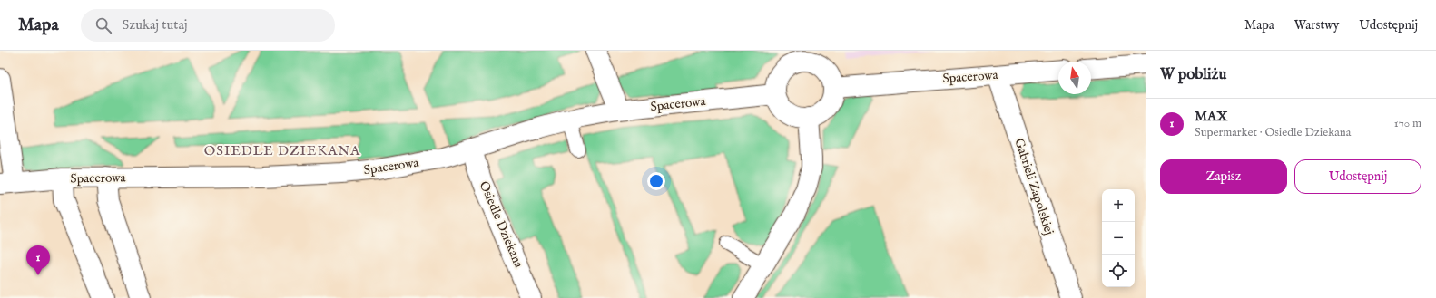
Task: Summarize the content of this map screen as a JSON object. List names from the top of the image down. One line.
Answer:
{"streets":{"street":["Spacerowa","Gabrieli Zapolskiej","Osiedle Dziekana"]},"crossings":[["Spacerowa","Gabrieli Zapolskiej"],["Spacerowa","Osiedle Dziekana"]],"districts":["OSIEDLE DZIEKANA"],"north":"top","page":{"header":"Mapa","search":"Szukaj tutaj","nav":["Mapa","Warstwy","Udostępnij"],"heading":"W pobliżu","list":[{"mark":"1","name":"MAX","note":"Supermarket · Osiedle Dziekana","value":"170 m"}],"buttons":["Zapisz","Udostępnij"],"map_buttons":["+","−"],"pins":"1"}}
